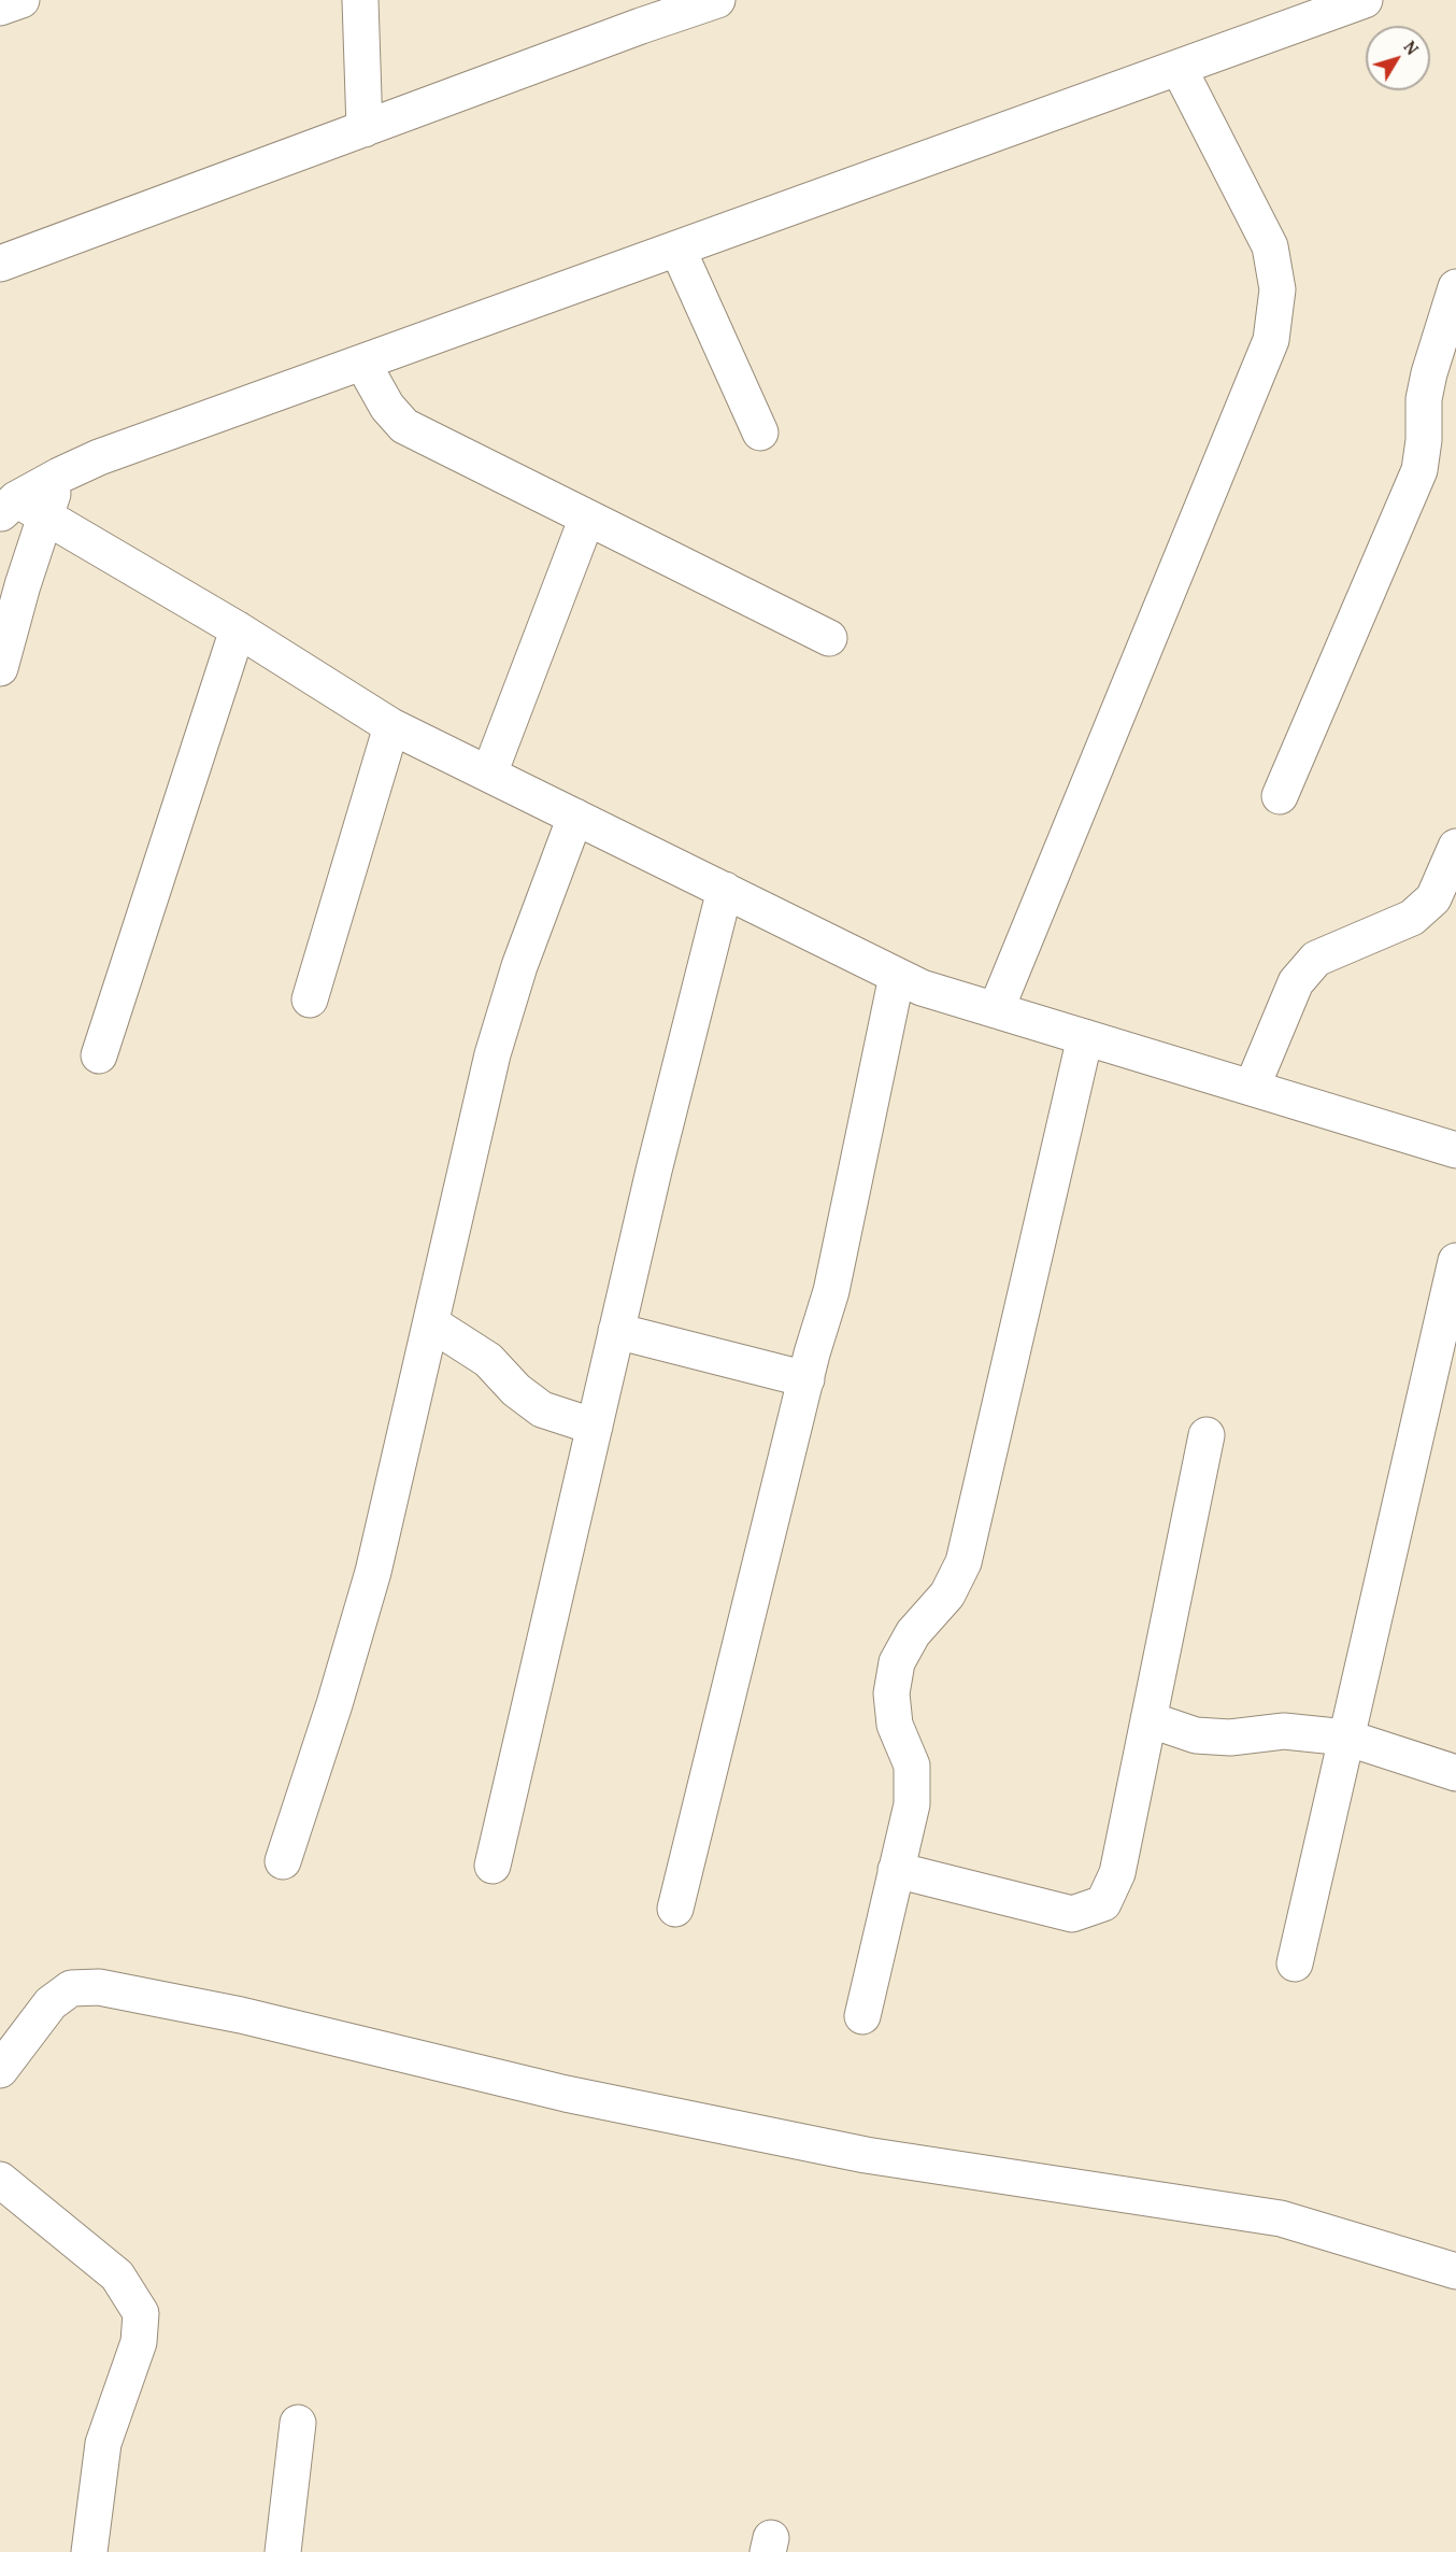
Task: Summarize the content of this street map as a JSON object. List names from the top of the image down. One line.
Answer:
{"north":"top right"}
